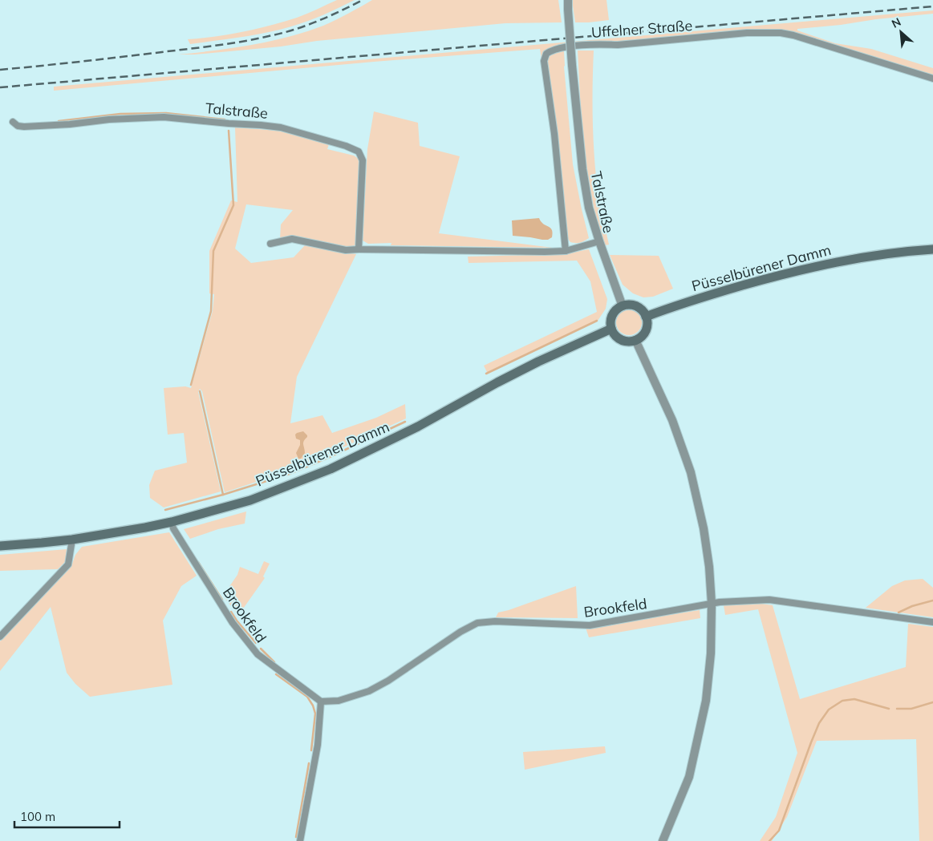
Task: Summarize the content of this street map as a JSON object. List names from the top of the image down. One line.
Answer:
{"streets":{"main road":["Püsselbürener Damm"],"street":["Uffelner Straße","Talstraße","Brookfeld"]},"crossings":[["Uffelner Straße","Talstraße"],["Püsselbürener Damm","Brookfeld"]],"scale_bar":"100 m","north":"top left"}
